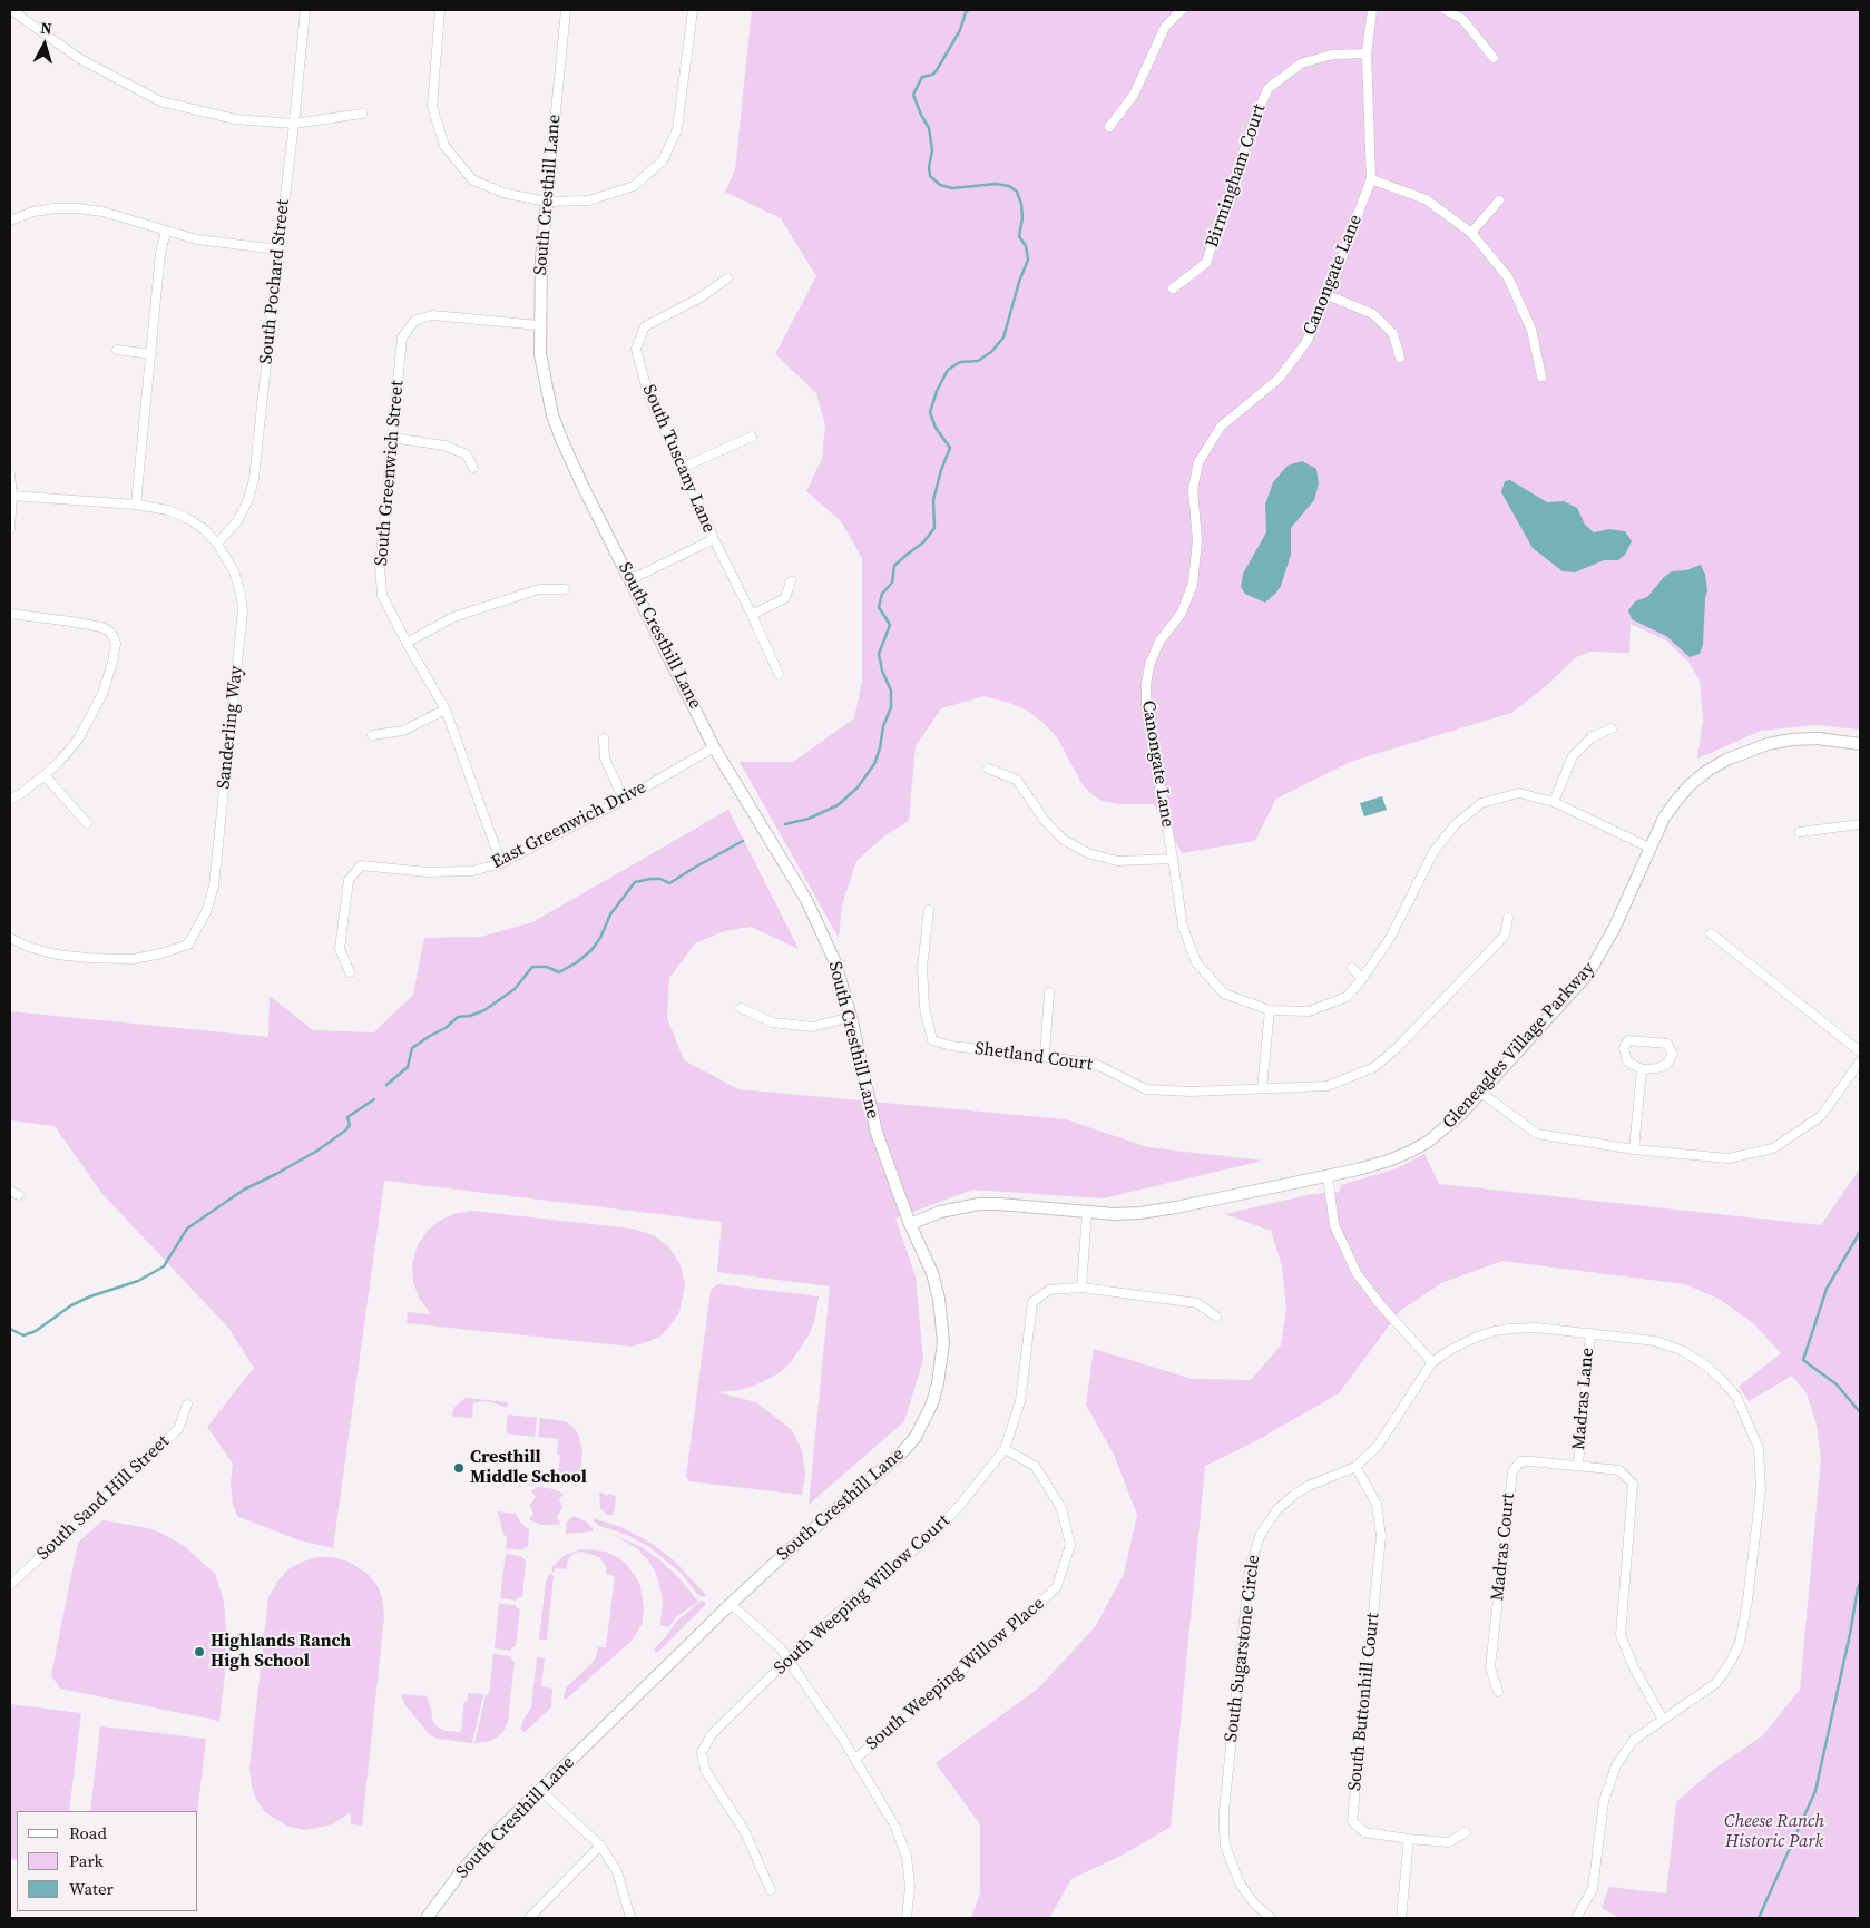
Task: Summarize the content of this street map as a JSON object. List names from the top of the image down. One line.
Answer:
{"streets":{"street":["Birmingham Court","South Cresthill Lane","Canongate Lane","South Pochard Street","South Tuscany Lane","South Greenwich Street","Sanderling Way","East Greenwich Drive","Gleneagles Village Parkway","Shetland Court","Madras Lane","South Sand Hill Street","Madras Court","South Weeping Willow Court","South Sugarstone Circle","South Weeping Willow Place","South Buttonhill Court"]},"crossings":[["Birmingham Court","Canongate Lane"],["South Cresthill Lane","South Greenwich Street"],["South Cresthill Lane","East Greenwich Drive"],["South Cresthill Lane","Gleneagles Village Parkway"],["Canongate Lane","Gleneagles Village Parkway"],["South Pochard Street","Sanderling Way"],["South Greenwich Street","East Greenwich Drive"],["Madras Lane","Madras Court"],["Madras Lane","South Sugarstone Circle"],["South Weeping Willow Court","South Weeping Willow Place"],["South Sugarstone Circle","South Buttonhill Court"]],"parks":["Cheese Ranch Historic Park"],"places":["Cresthill Middle School","Highlands Ranch High School"],"legend":["Road","Park","Water"],"north":"top"}
